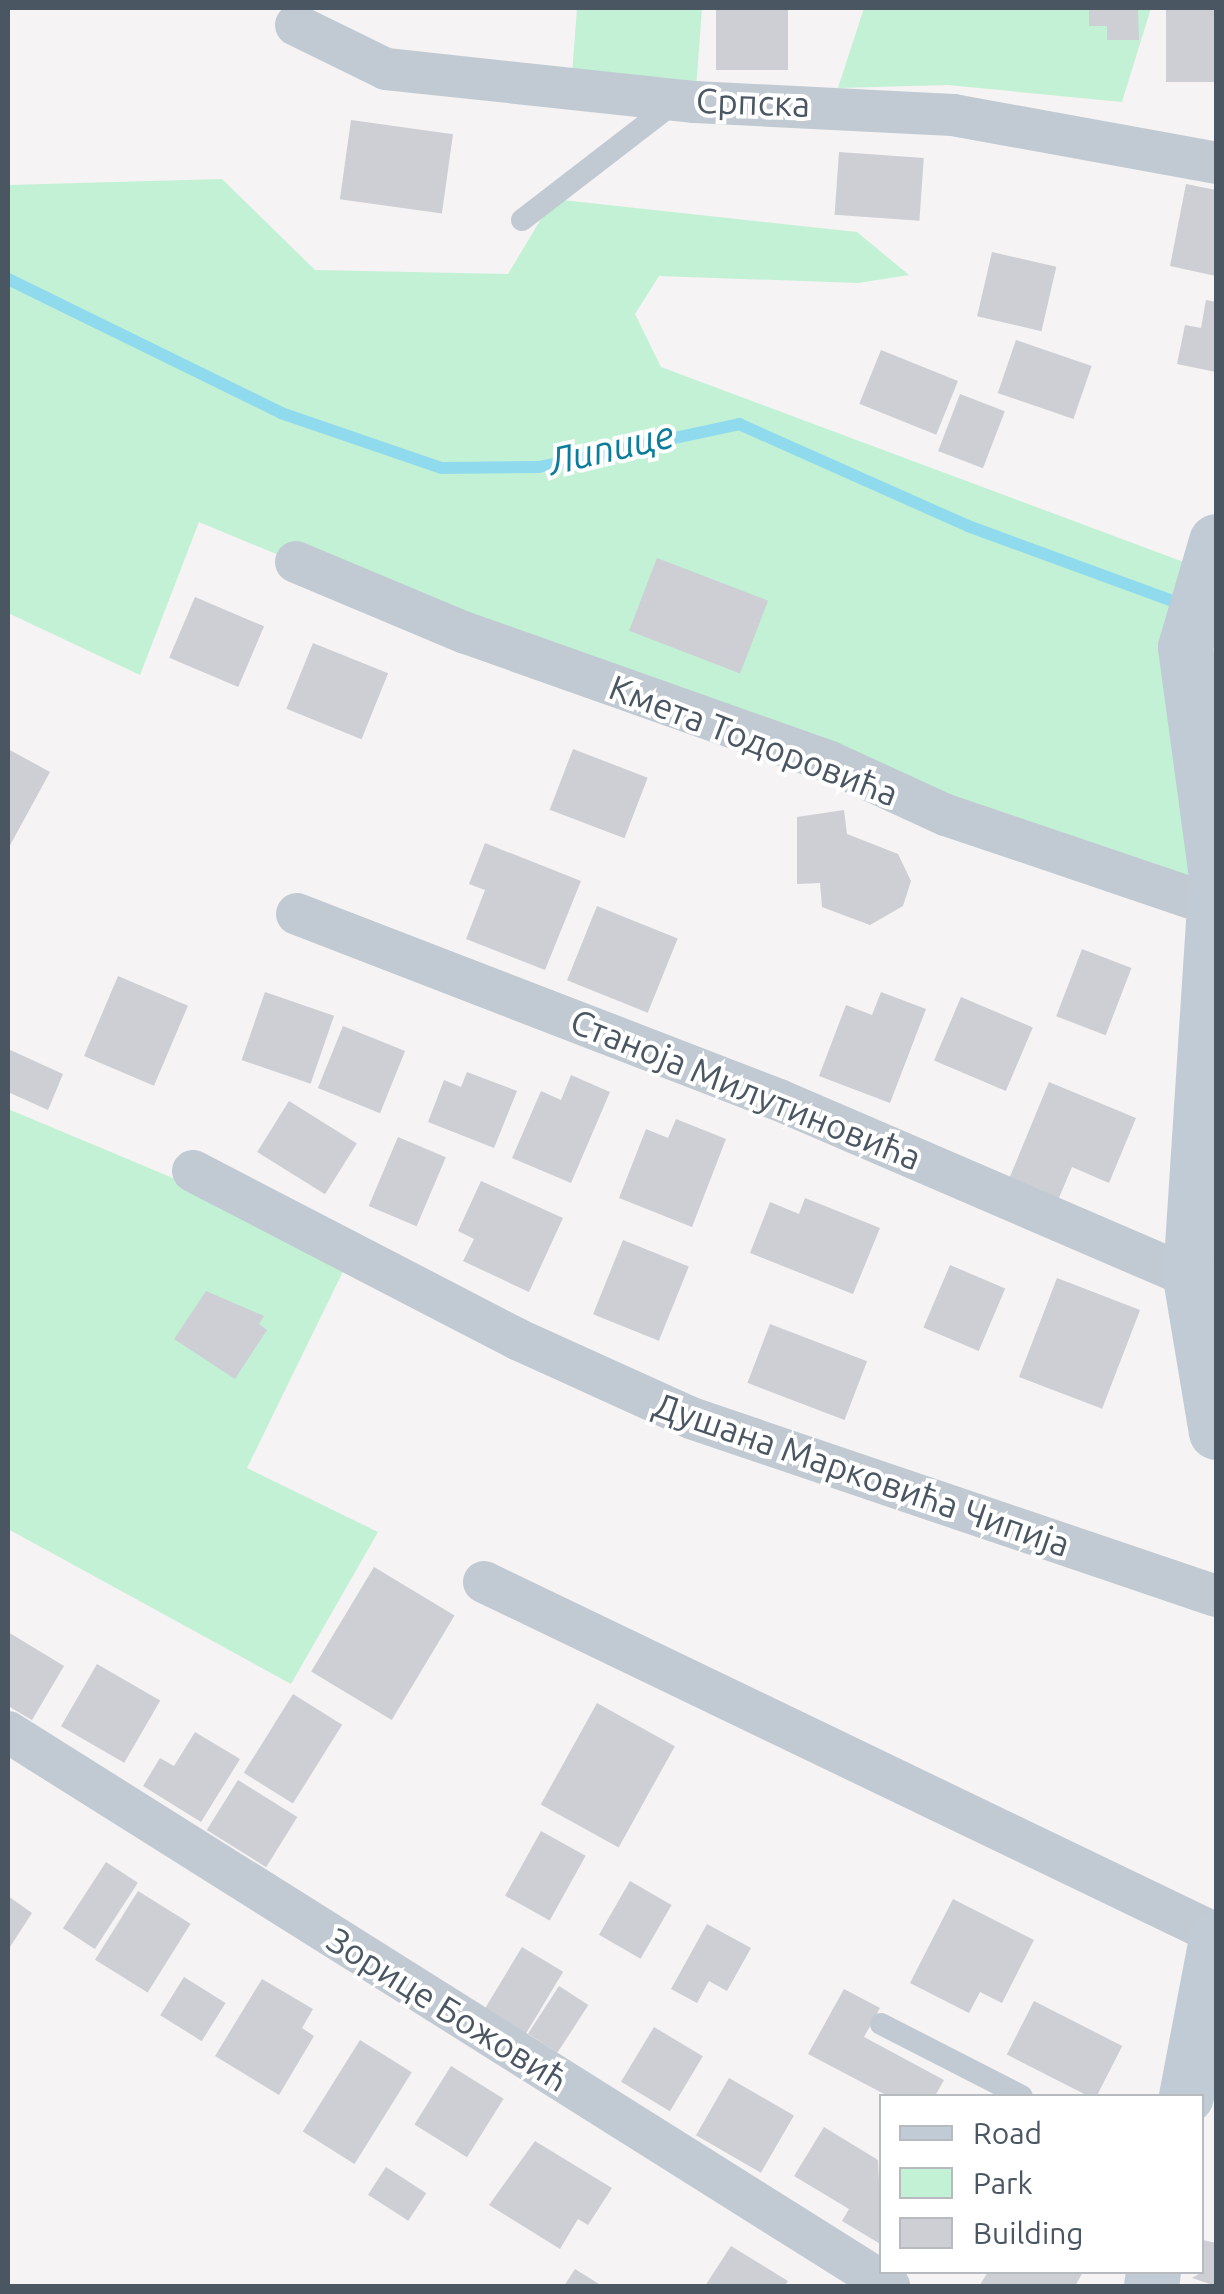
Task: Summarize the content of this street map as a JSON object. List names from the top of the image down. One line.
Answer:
{"streets":{"street":["Српска","Кмета Тодоровића","Станоја Милутиновића","Душана Марковића Чипија","Зорице Божовић"]},"water":["Липице"],"legend":["Road","Park","Building"]}
